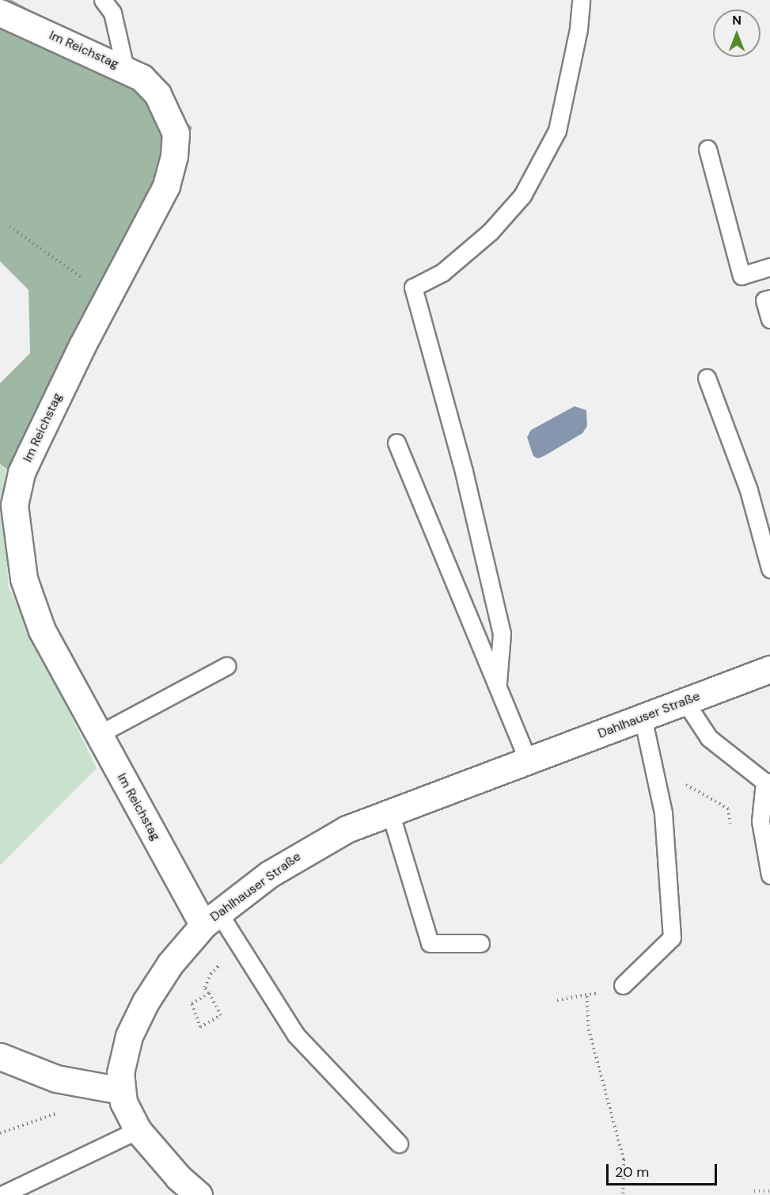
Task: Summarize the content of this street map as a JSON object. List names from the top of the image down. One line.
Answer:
{"streets":{"street":["Im Reichstag","Dahlhauser Straße"]},"crossings":[["Im Reichstag","Dahlhauser Straße"]],"scale_bar":"20 m","north":"top"}
